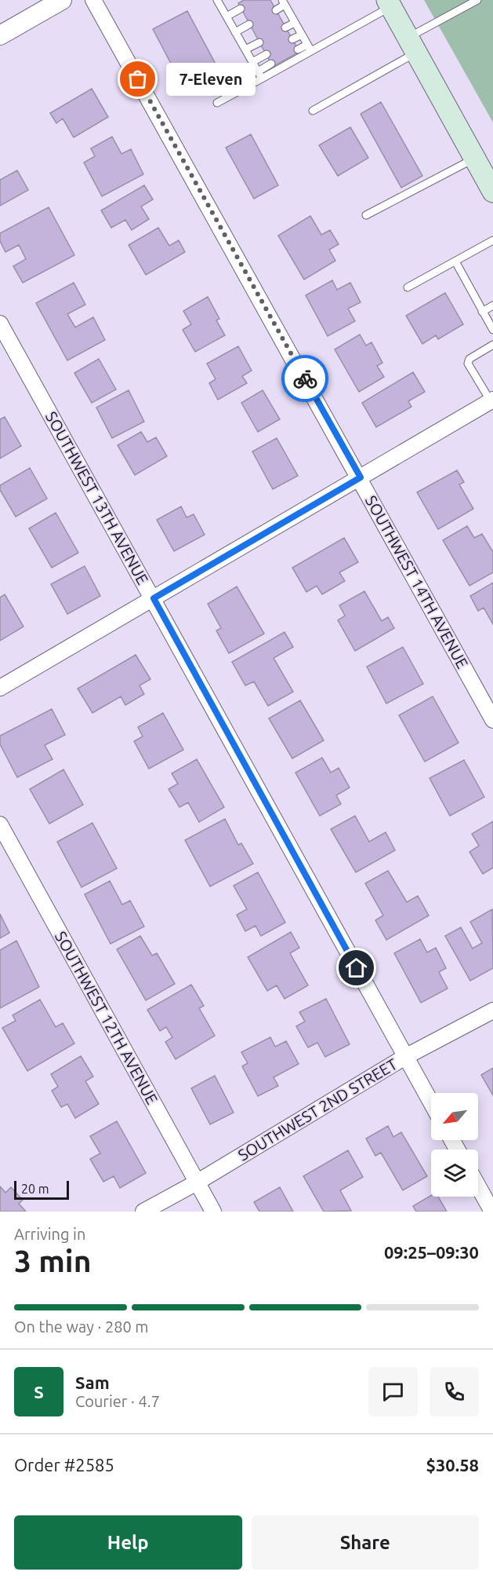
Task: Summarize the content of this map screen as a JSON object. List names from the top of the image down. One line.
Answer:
{"streets":{"street":["SOUTHWEST 13TH AVENUE","SOUTHWEST 14TH AVENUE","SOUTHWEST 12TH AVENUE","SOUTHWEST 2ND STREET"]},"crossings":[["SOUTHWEST 13TH AVENUE","SOUTHWEST 2ND STREET"],["SOUTHWEST 12TH AVENUE","SOUTHWEST 2ND STREET"]],"places":["7-Eleven"],"scale_bar":"20 m","north":"bottom left","page":{"bubble":"7-Eleven","scale":"20 m","heading":["3 min","Arriving in","09:25–09:30"],"panel":["Sam","Courier · 4.7","Order #2585","$30.58"],"bar":"On the way · 280 m","round":"S","buttons":["Help","Share"]}}
